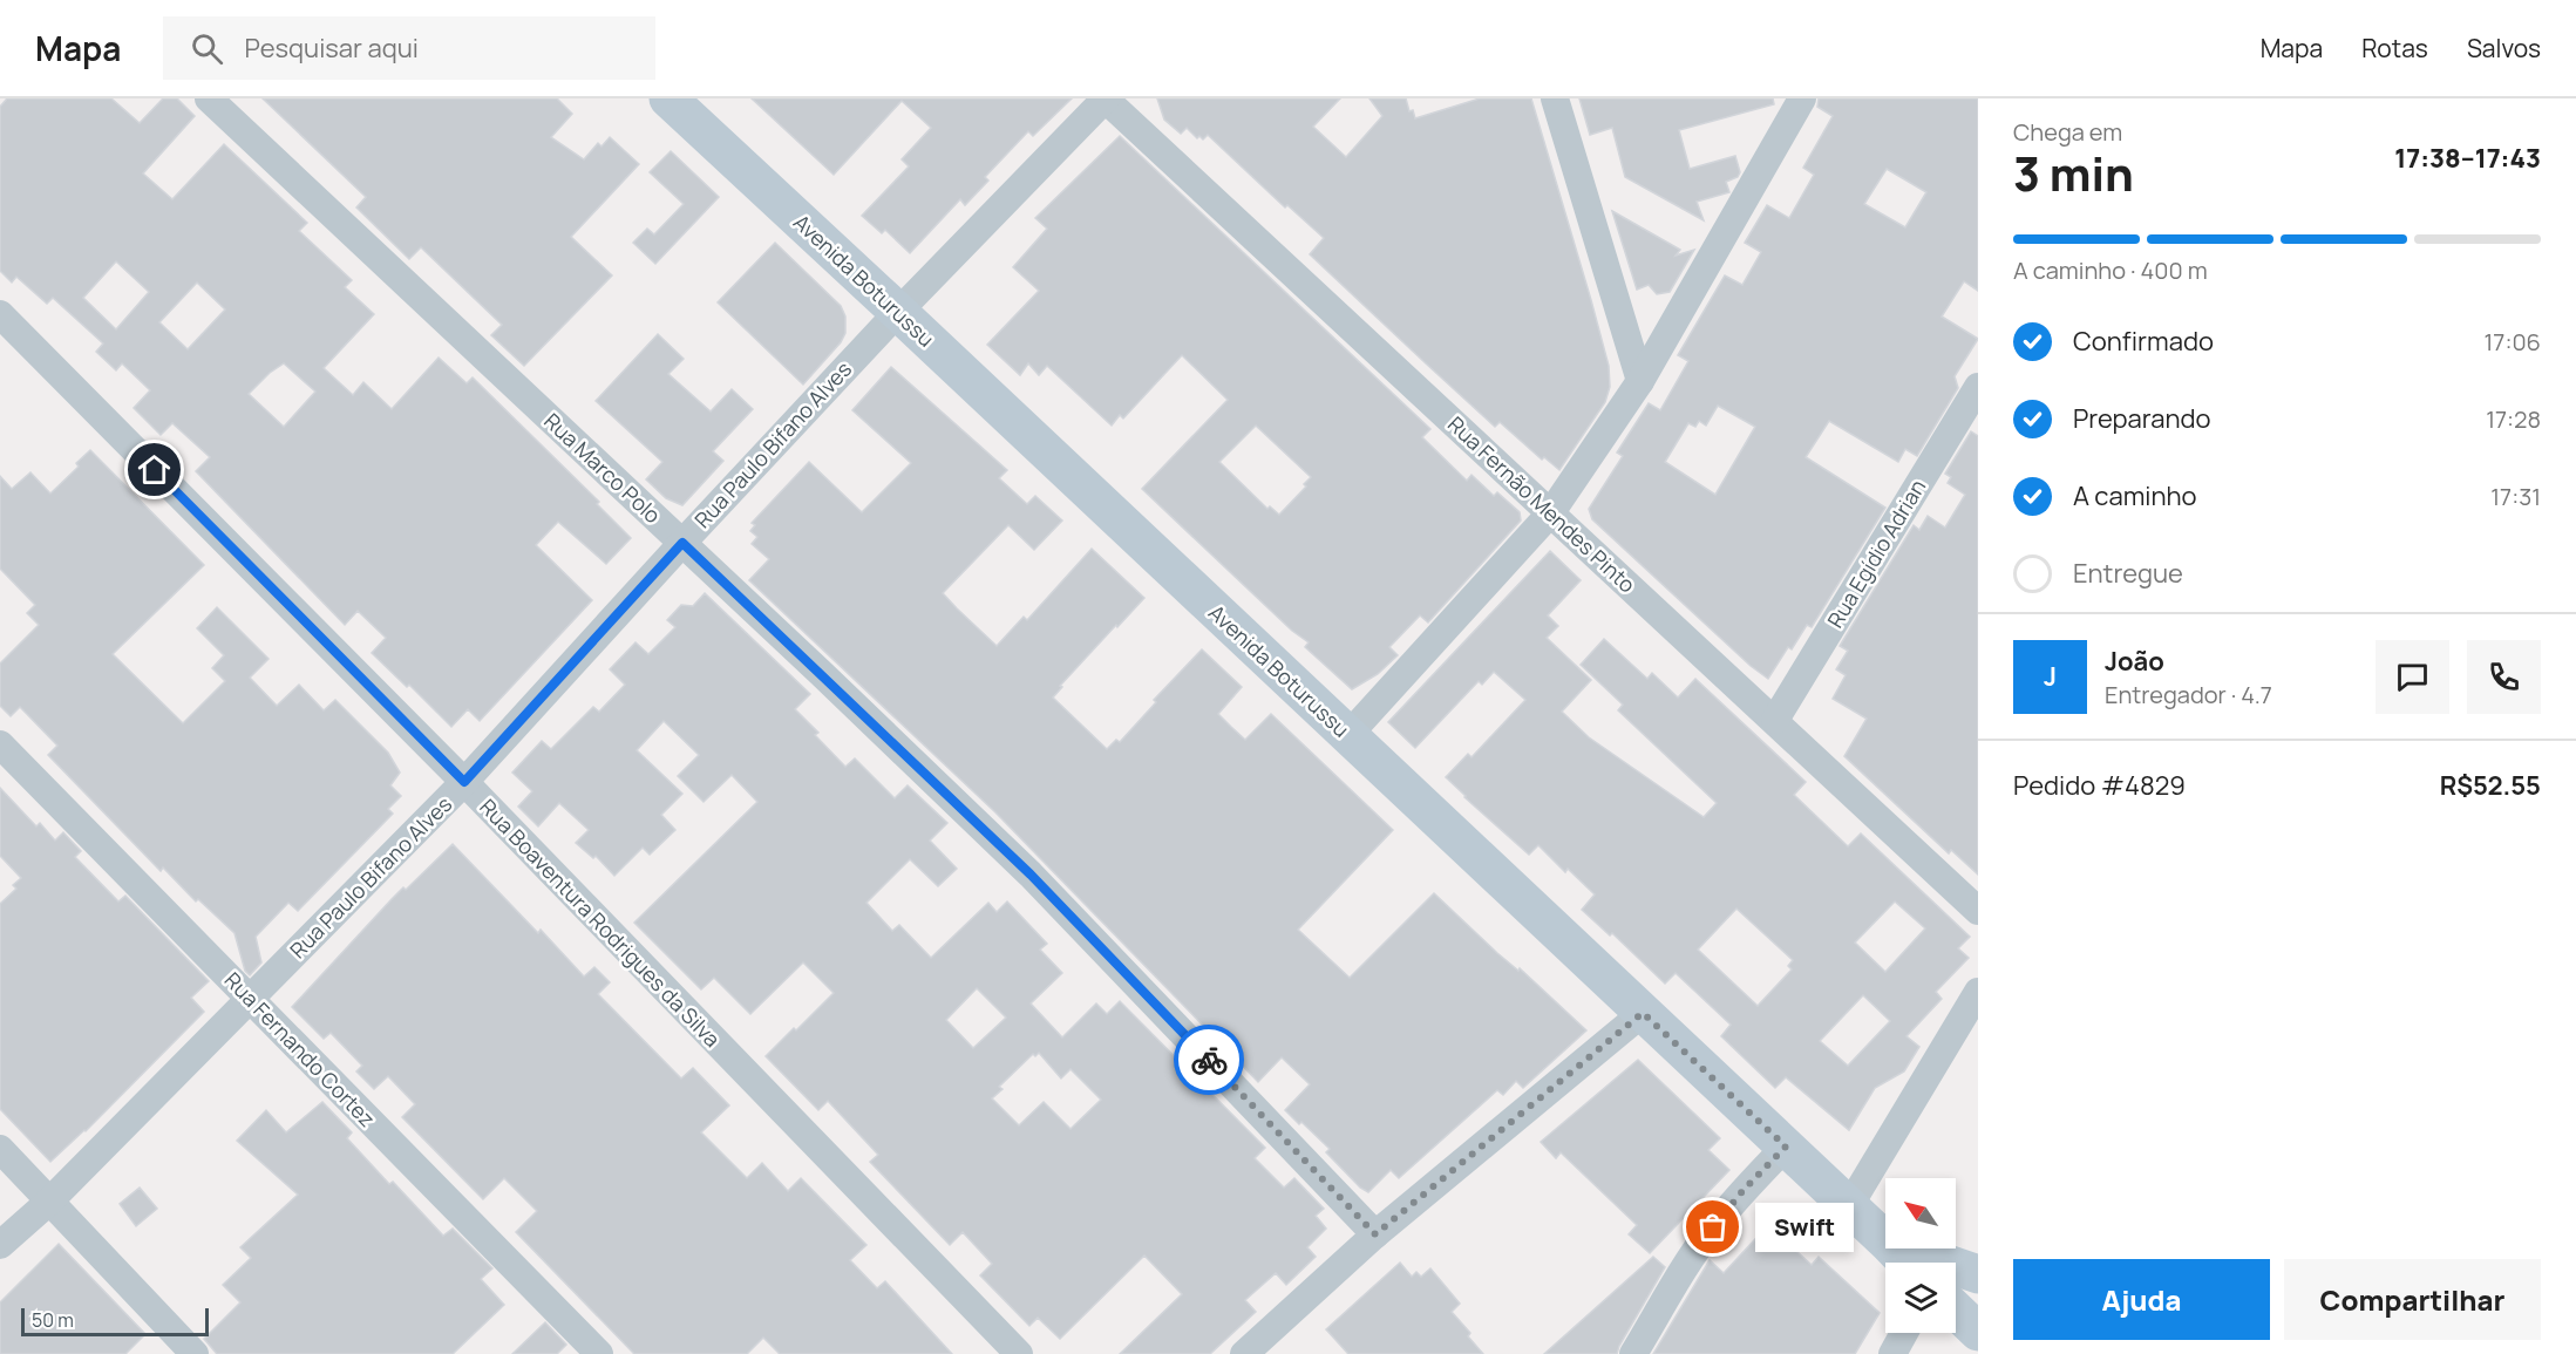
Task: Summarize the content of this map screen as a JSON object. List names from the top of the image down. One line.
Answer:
{"streets":{"main road":["Avenida Boturussu"],"street":["Rua Paulo Bifano Alves","Rua Marco Polo","Rua Fernão Mendes Pinto","Rua Egídio Adrian","Rua Boaventura Rodrigues da Silva","Rua Fernando Cortez"]},"crossings":[["Avenida Boturussu","Rua Paulo Bifano Alves"],["Rua Paulo Bifano Alves","Rua Marco Polo"],["Rua Paulo Bifano Alves","Rua Fernão Mendes Pinto"],["Rua Paulo Bifano Alves","Rua Boaventura Rodrigues da Silva"],["Rua Paulo Bifano Alves","Rua Fernando Cortez"],["Rua Fernão Mendes Pinto","Rua Egídio Adrian"]],"places":["Swift"],"scale_bar":"50 m","north":"top left","page":{"header":"Mapa","search":"Pesquisar aqui","nav":["Mapa","Rotas","Salvos"],"heading":["3 min","Chega em","17:38–17:43"],"panel":["João","Entregador · 4.7","Pedido #4829","R$52.55"],"bar":"A caminho · 400 m","list":[["Confirmado","17:06"],["Preparando","17:28"],["A caminho","17:31"],"Entregue"],"round":"J","bubble":"Swift","buttons":["Ajuda","Compartilhar"],"scale":"50 m"}}
